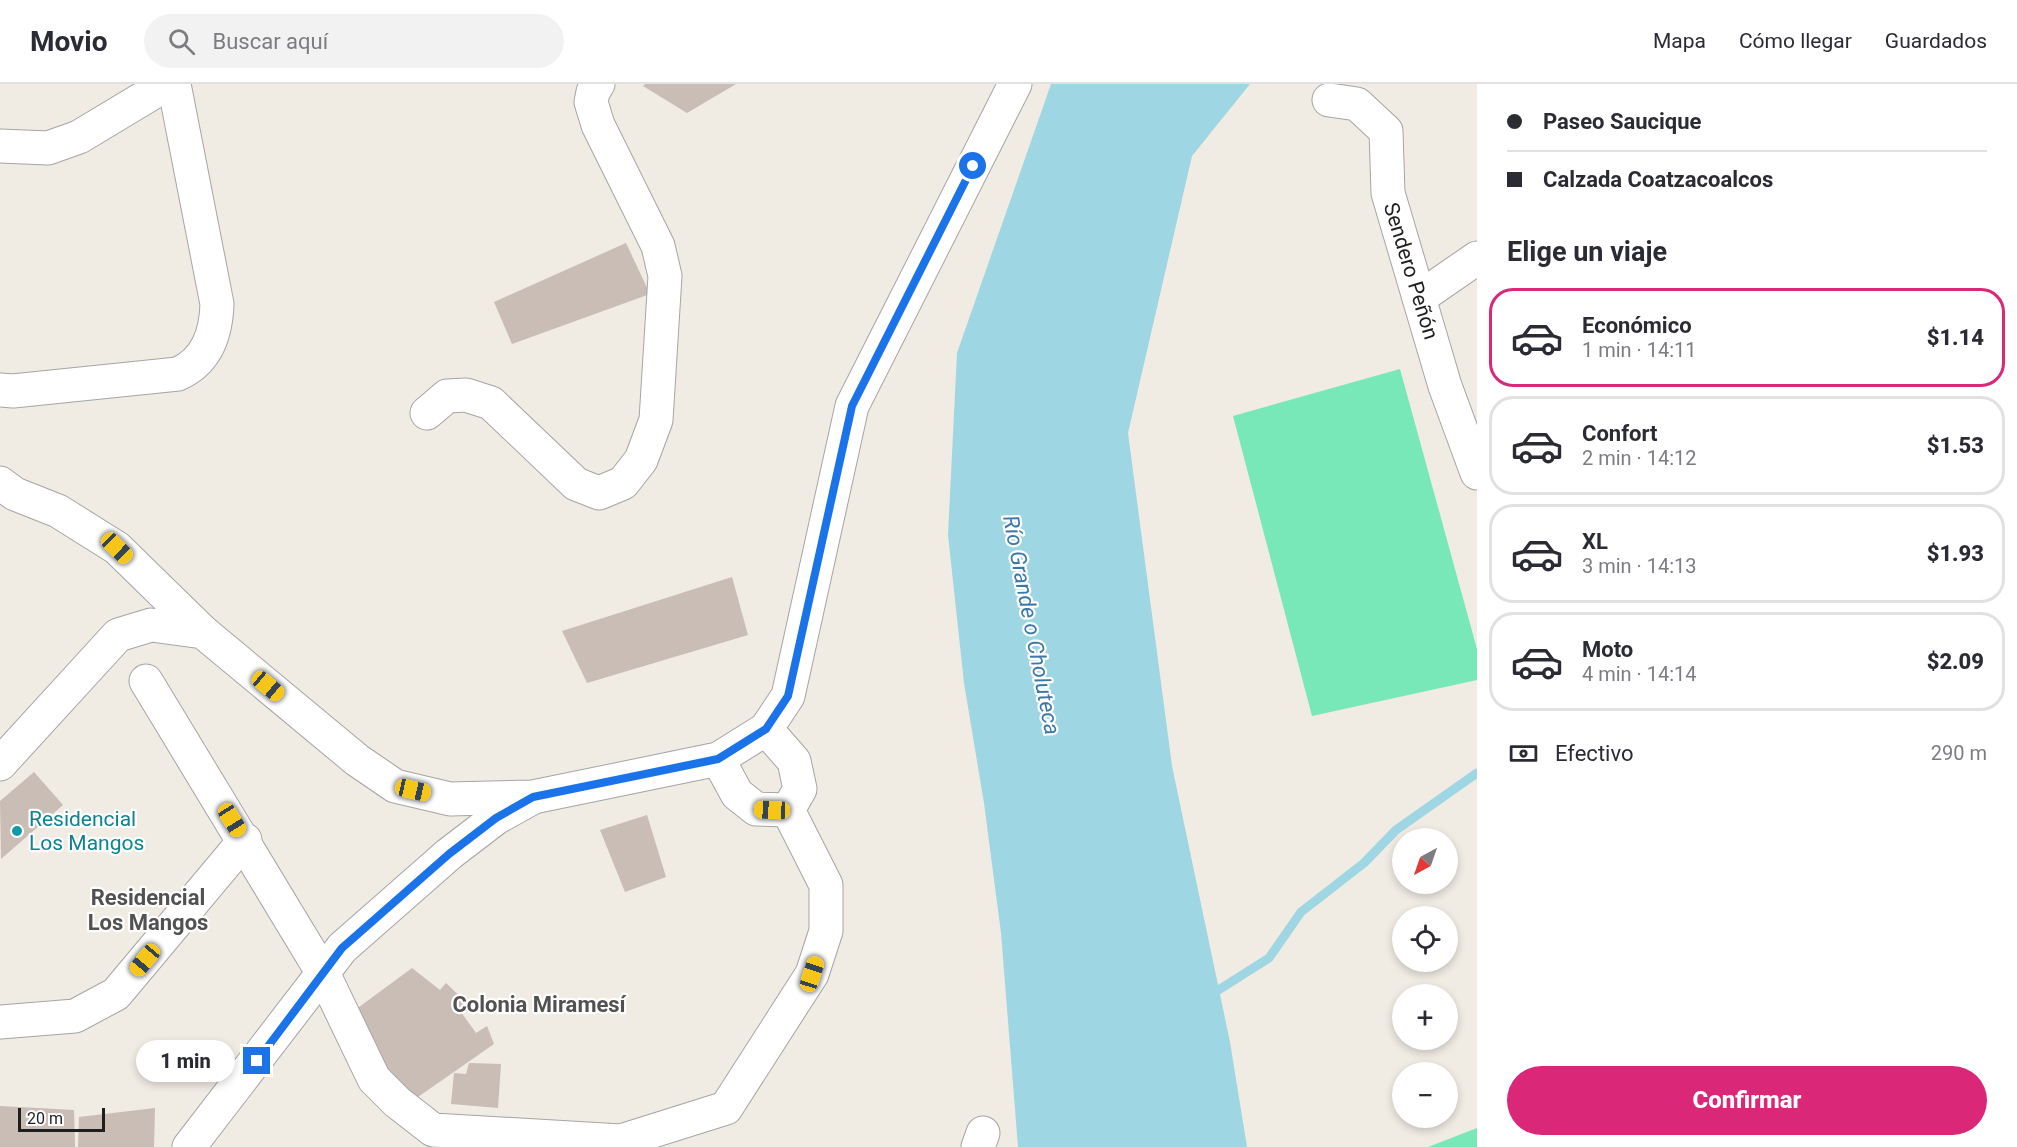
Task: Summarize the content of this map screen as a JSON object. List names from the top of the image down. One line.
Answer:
{"streets":{"street":["Sendero Peñón"]},"districts":["Residencial Los Mangos","Colonia Miramesí"],"water":["Río Grande o Choluteca"],"places":["Residencial Los Mangos"],"scale_bar":"20 m","north":"bottom left","page":{"header":"Movio","search":"Buscar aquí","nav":["Mapa","Cómo llegar","Guardados"],"banner":["Paseo Saucique","Calzada Coatzacoalcos"],"heading":"Elige un viaje","list":[{"name":"Económico","note":"1 min · 14:11","value":"$1.14"},{"name":"Confort","note":"2 min · 14:12","value":"$1.53"},{"name":"XL","note":"3 min · 14:13","value":"$1.93"},{"name":"Moto","note":"4 min · 14:14","value":"$2.09"}],"pay":["Efectivo","290 m"],"map_buttons":["+","−"],"bubble":"1 min","buttons":"Confirmar","scale":"20 m"}}
